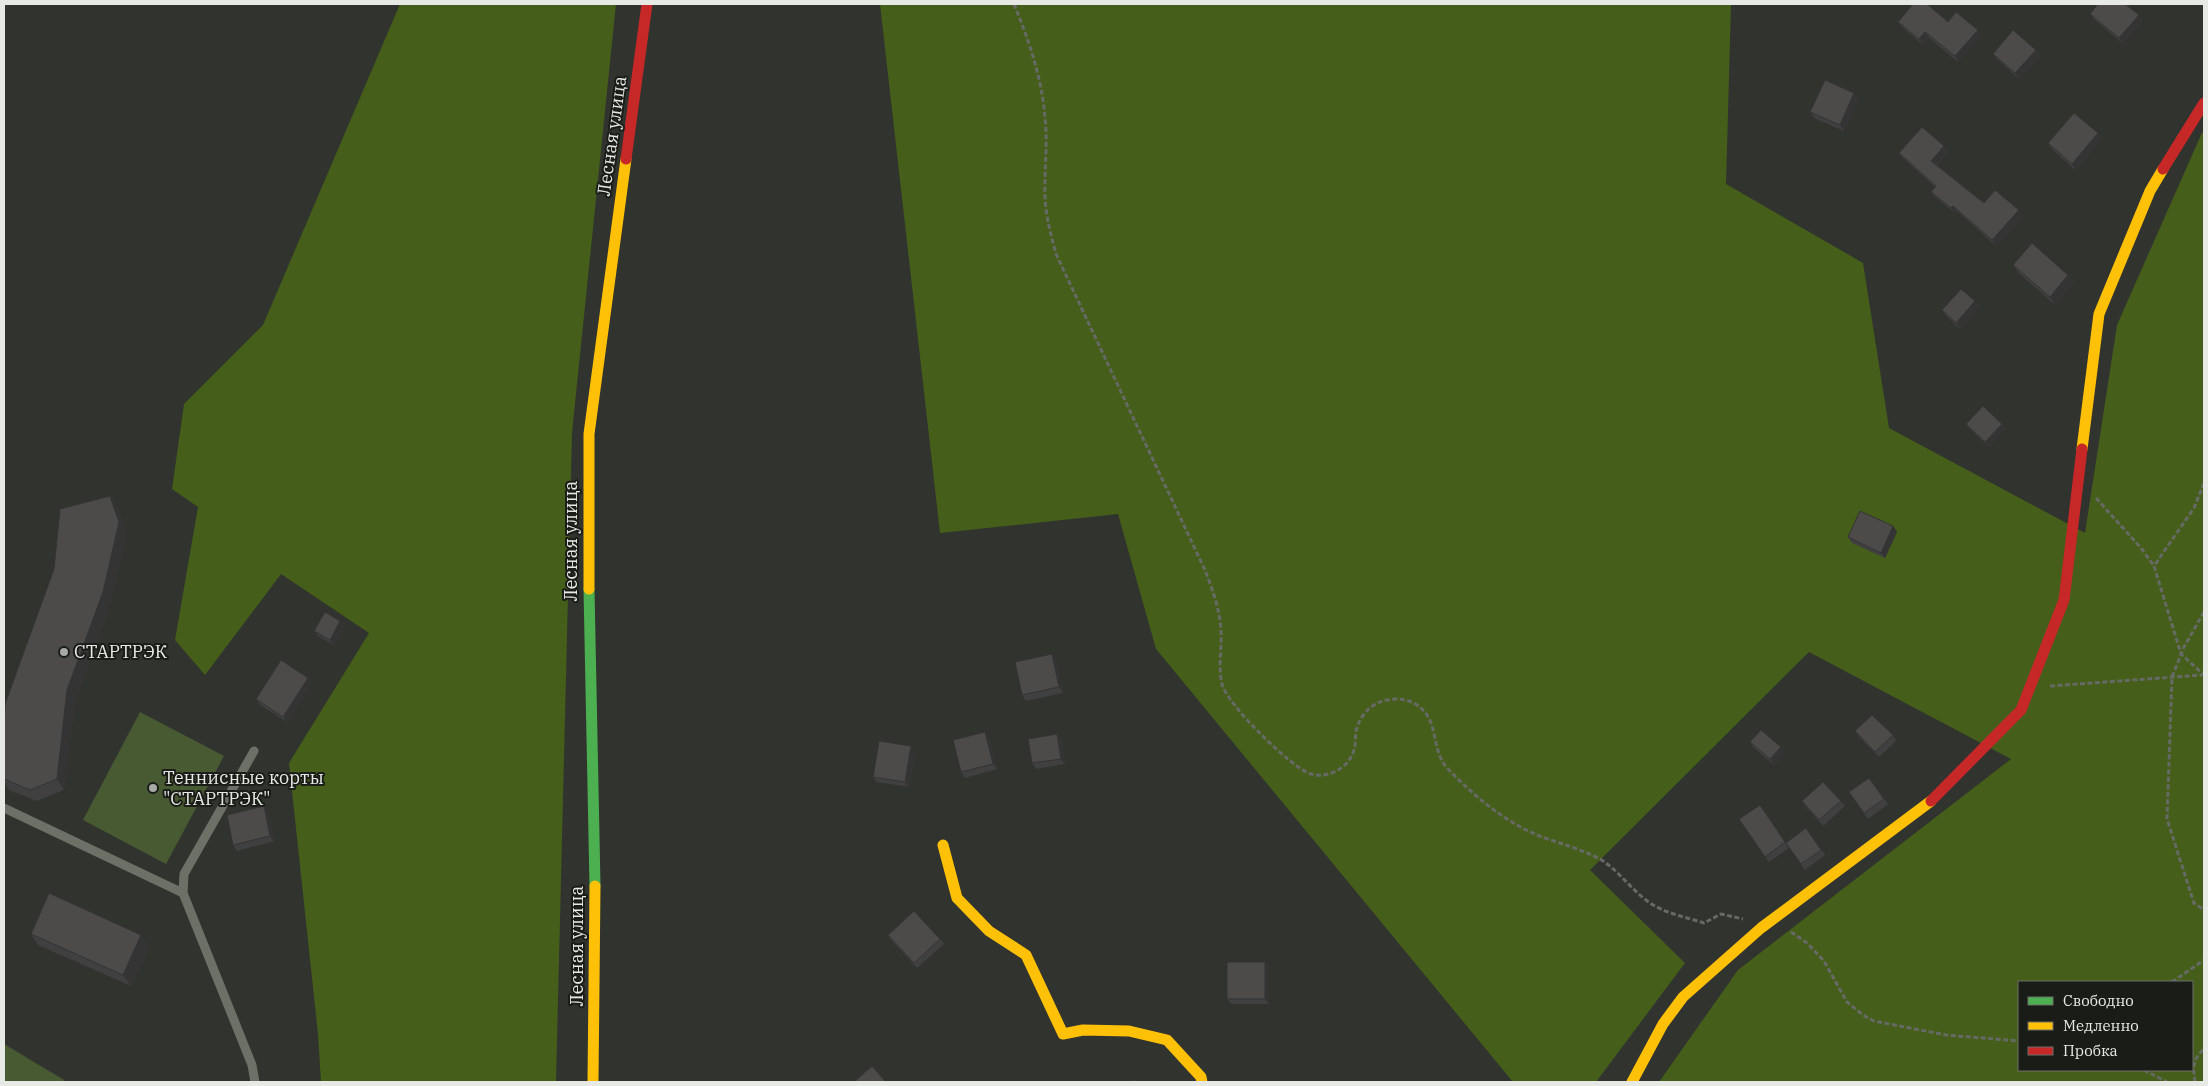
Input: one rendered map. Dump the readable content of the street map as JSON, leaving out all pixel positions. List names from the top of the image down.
{
  "streets": {
    "street": ["Лесная улица"]
  },
  "places": ["СТАРТРЭК", "Теннисные корты \"СТАРТРЭК\""],
  "legend": ["Свободно", "Медленно", "Пробка"]
}
